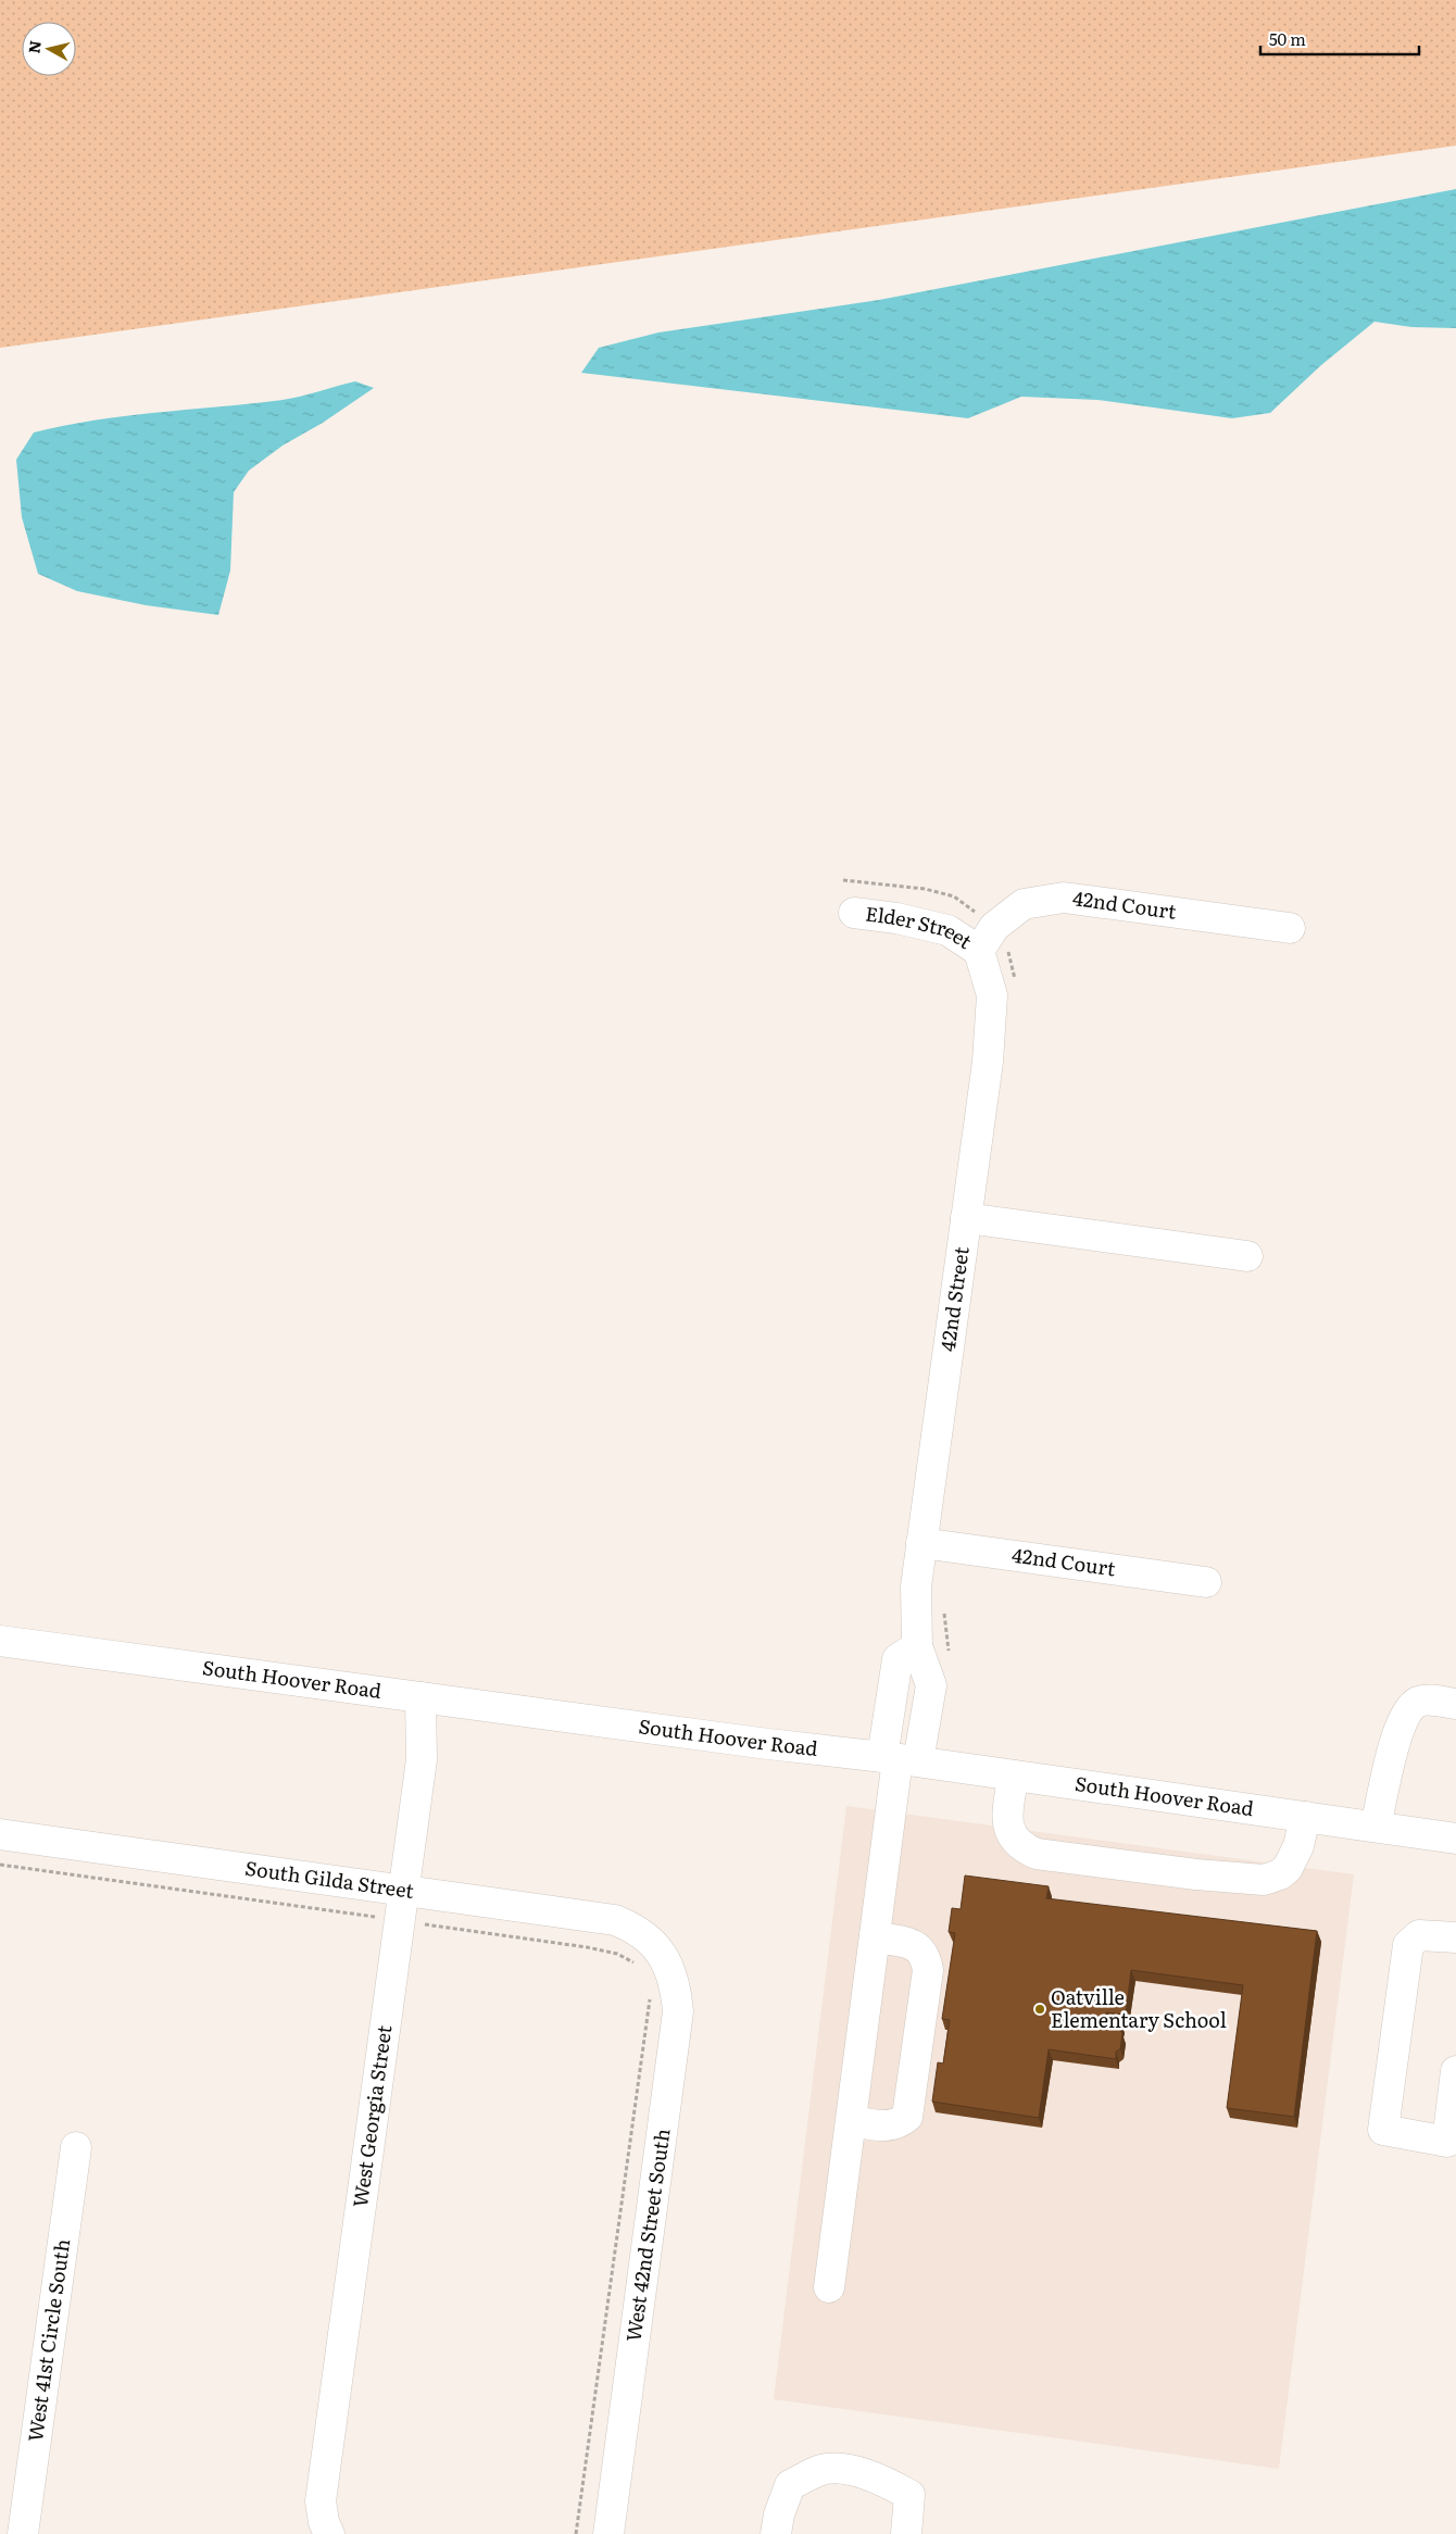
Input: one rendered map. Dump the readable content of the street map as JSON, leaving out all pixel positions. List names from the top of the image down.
{
  "streets": {
    "street": [
      "42nd Court",
      "Elder Street",
      "42nd Street",
      "South Hoover Road",
      "South Gilda Street",
      "West Georgia Street",
      "West 42nd Street South",
      "West 41st Circle South"
    ]
  },
  "crossings": [
    ["42nd Court", "Elder Street"],
    ["42nd Court", "42nd Street"],
    ["Elder Street", "42nd Street"],
    ["42nd Street", "South Hoover Road"],
    ["South Hoover Road", "West Georgia Street"],
    ["South Gilda Street", "West Georgia Street"],
    ["South Gilda Street", "West 42nd Street South"]
  ],
  "places": ["Oatville Elementary School"],
  "scale_bar": "50 m",
  "north": "left"
}
